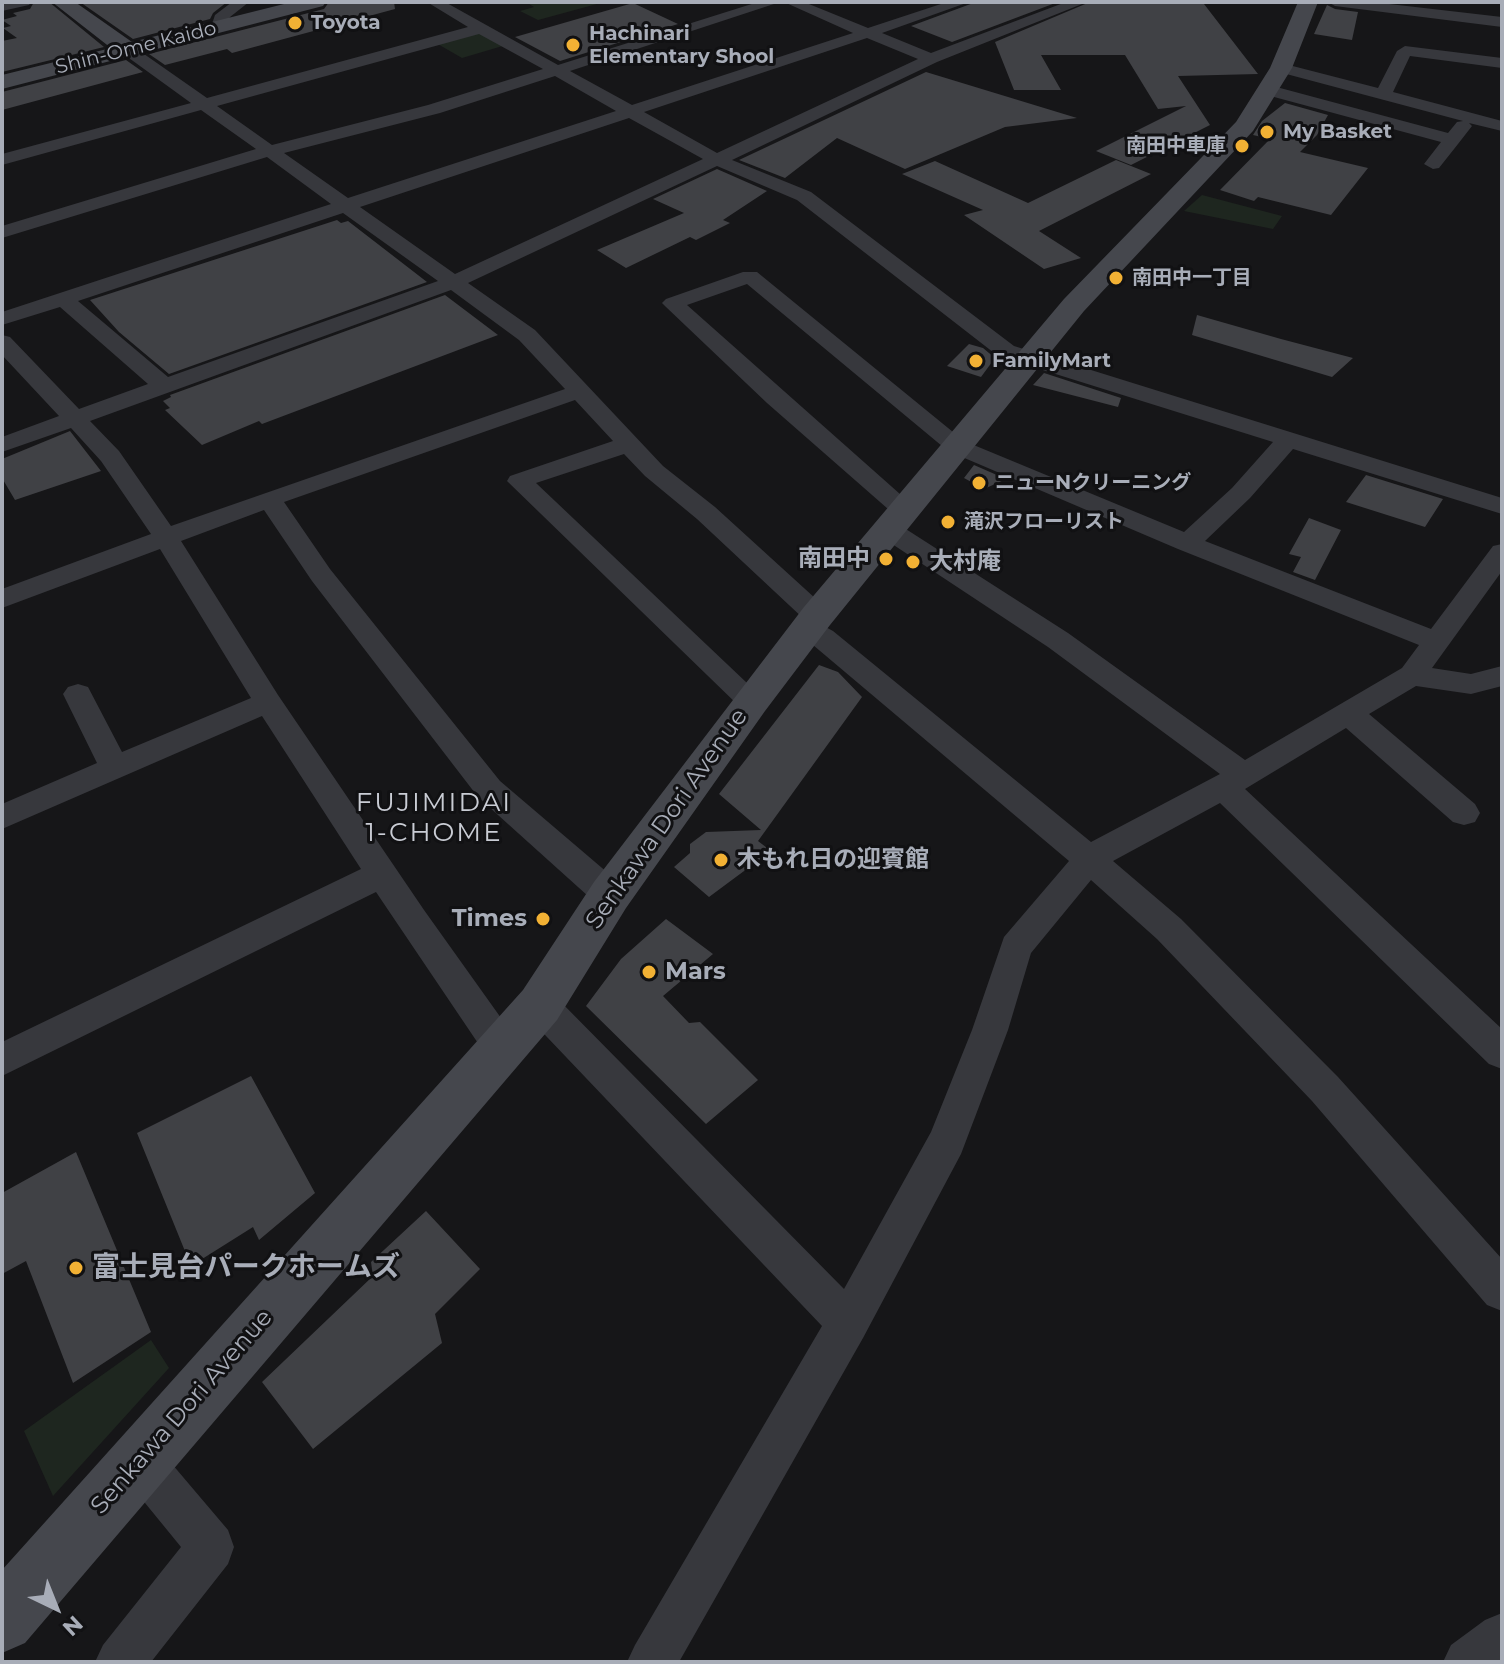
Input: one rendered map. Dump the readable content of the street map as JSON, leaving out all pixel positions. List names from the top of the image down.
{
  "streets": {
    "main road": ["Shin-Ome Kaido", "Senkawa Dori Avenue"]
  },
  "districts": ["FUJIMIDAI 1-CHOME"],
  "places": [
    "Toyota",
    "Hachinari Elementary Shool",
    "My Basket",
    "南田中車庫",
    "南田中一丁目",
    "FamilyMart",
    "ニューNクリーニング",
    "滝沢フローリスト",
    "南田中",
    "大村庵",
    "木もれ日の迎賓館",
    "Times",
    "Mars",
    "富士見台パークホームズ"
  ],
  "north": "bottom right"
}
